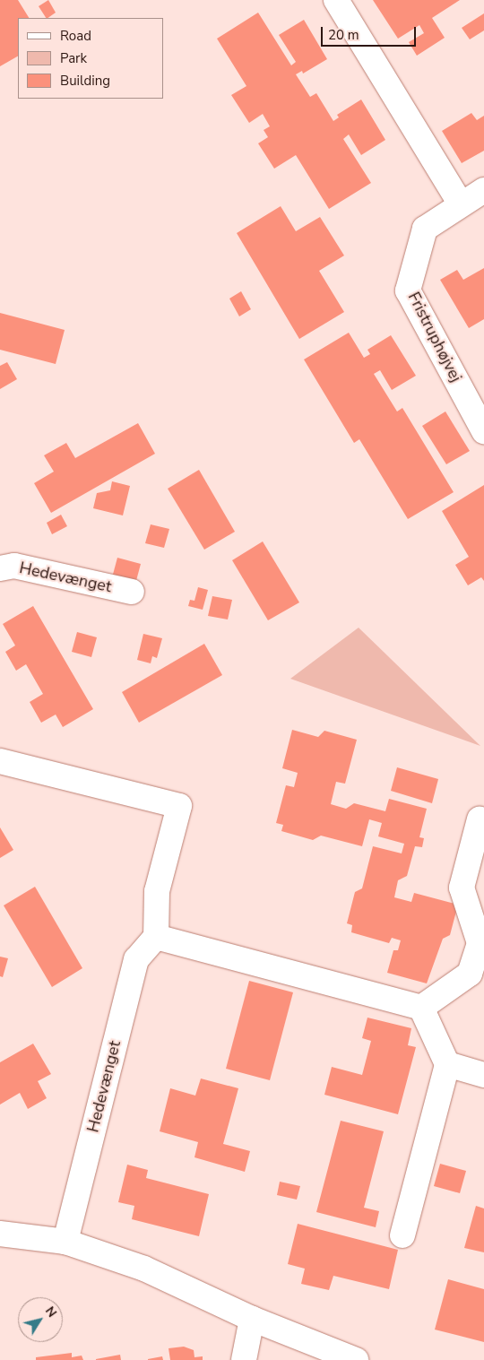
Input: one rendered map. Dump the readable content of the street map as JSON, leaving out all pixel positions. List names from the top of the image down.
{
  "streets": {
    "street": ["Fristruphøjvej", "Hedevænget"]
  },
  "legend": ["Road", "Park", "Building"],
  "scale_bar": "20 m",
  "north": "top right"
}
